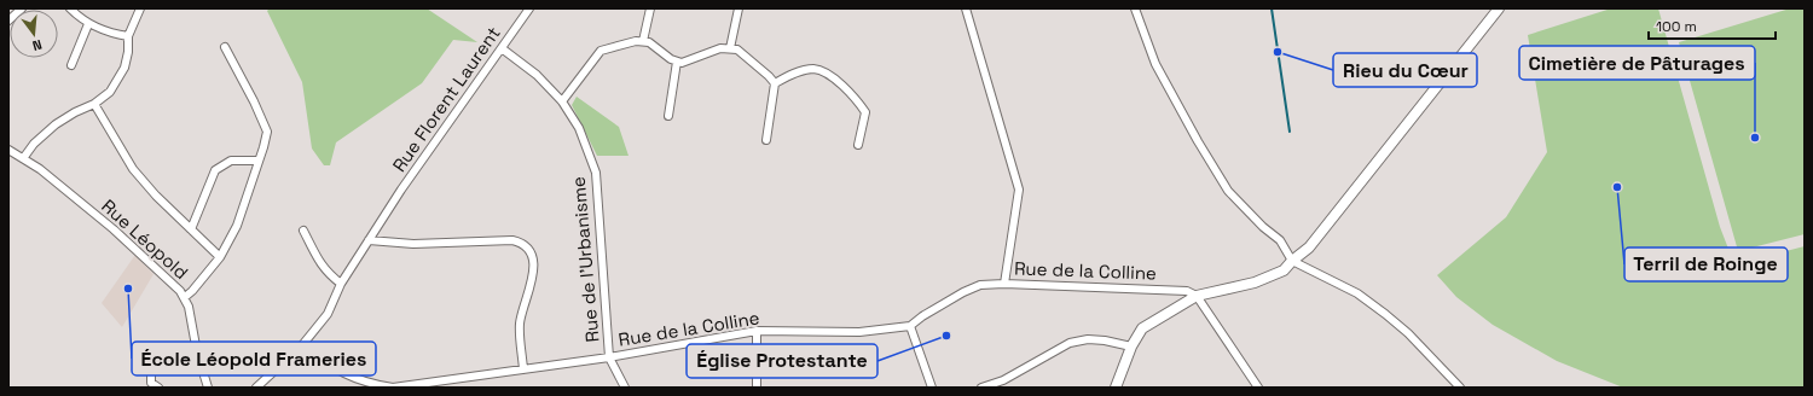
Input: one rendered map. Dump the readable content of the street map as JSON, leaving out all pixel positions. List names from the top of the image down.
{
  "streets": {
    "street": [
      "Rue Florent Laurent",
      "Rue Léopold",
      "Rue de l'Urbanisme",
      "Rue de la Colline"
    ]
  },
  "crossings": [
    ["Rue Florent Laurent", "Rue de l'Urbanisme"],
    ["Rue Florent Laurent", "Rue de la Colline"],
    ["Rue de l'Urbanisme", "Rue de la Colline"]
  ],
  "places": [
    "Rieu du Cœur",
    "Cimetière de Pâturages",
    "Terril de Roinge",
    "École Léopold Frameries",
    "Église Protestante"
  ],
  "scale_bar": "100 m",
  "north": "bottom"
}
